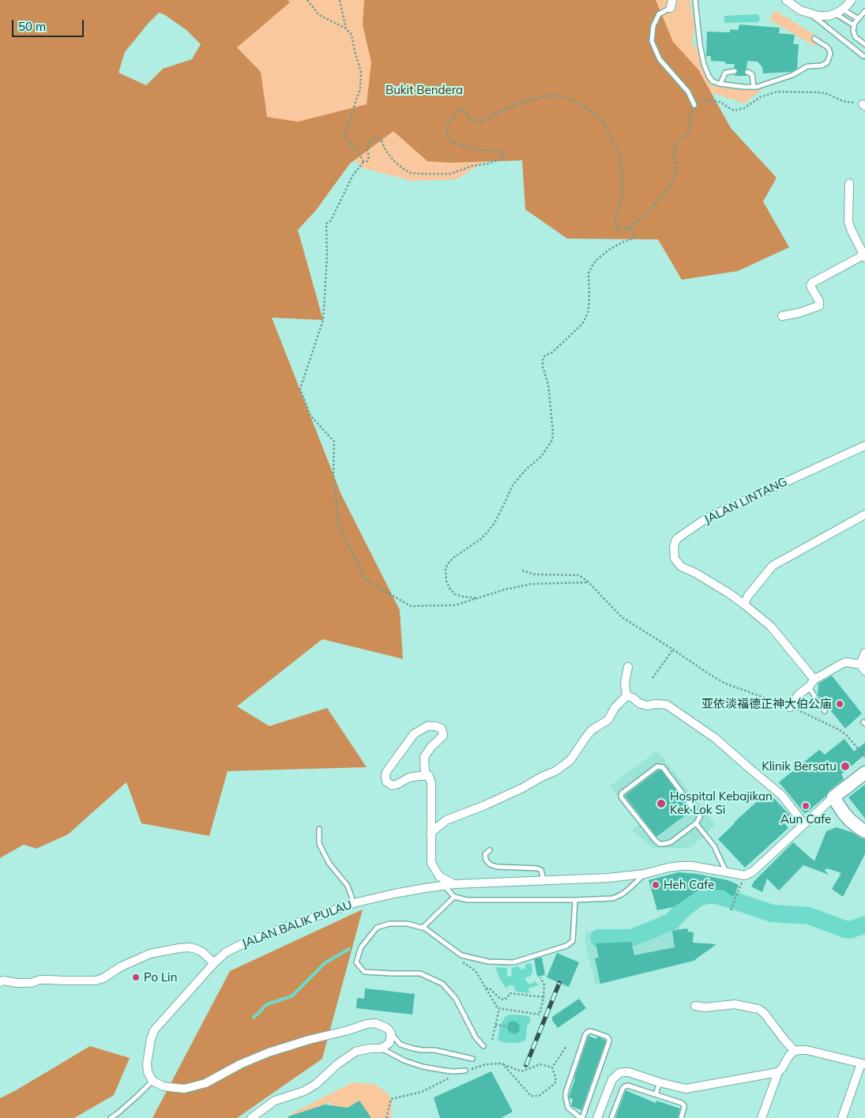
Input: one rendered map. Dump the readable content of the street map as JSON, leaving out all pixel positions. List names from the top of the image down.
{
  "streets": {
    "street": ["JALAN LINTANG", "JALAN BALIK PULAU"]
  },
  "parks": ["Bukit Bendera"],
  "places": [
    "亚依淡福德正神大伯公庙",
    "Klinik Bersatu",
    "Hospital Kebajikan Kek Lok Si",
    "Aun Cafe",
    "Heh Cafe",
    "Po Lin"
  ],
  "scale_bar": "50 m"
}
